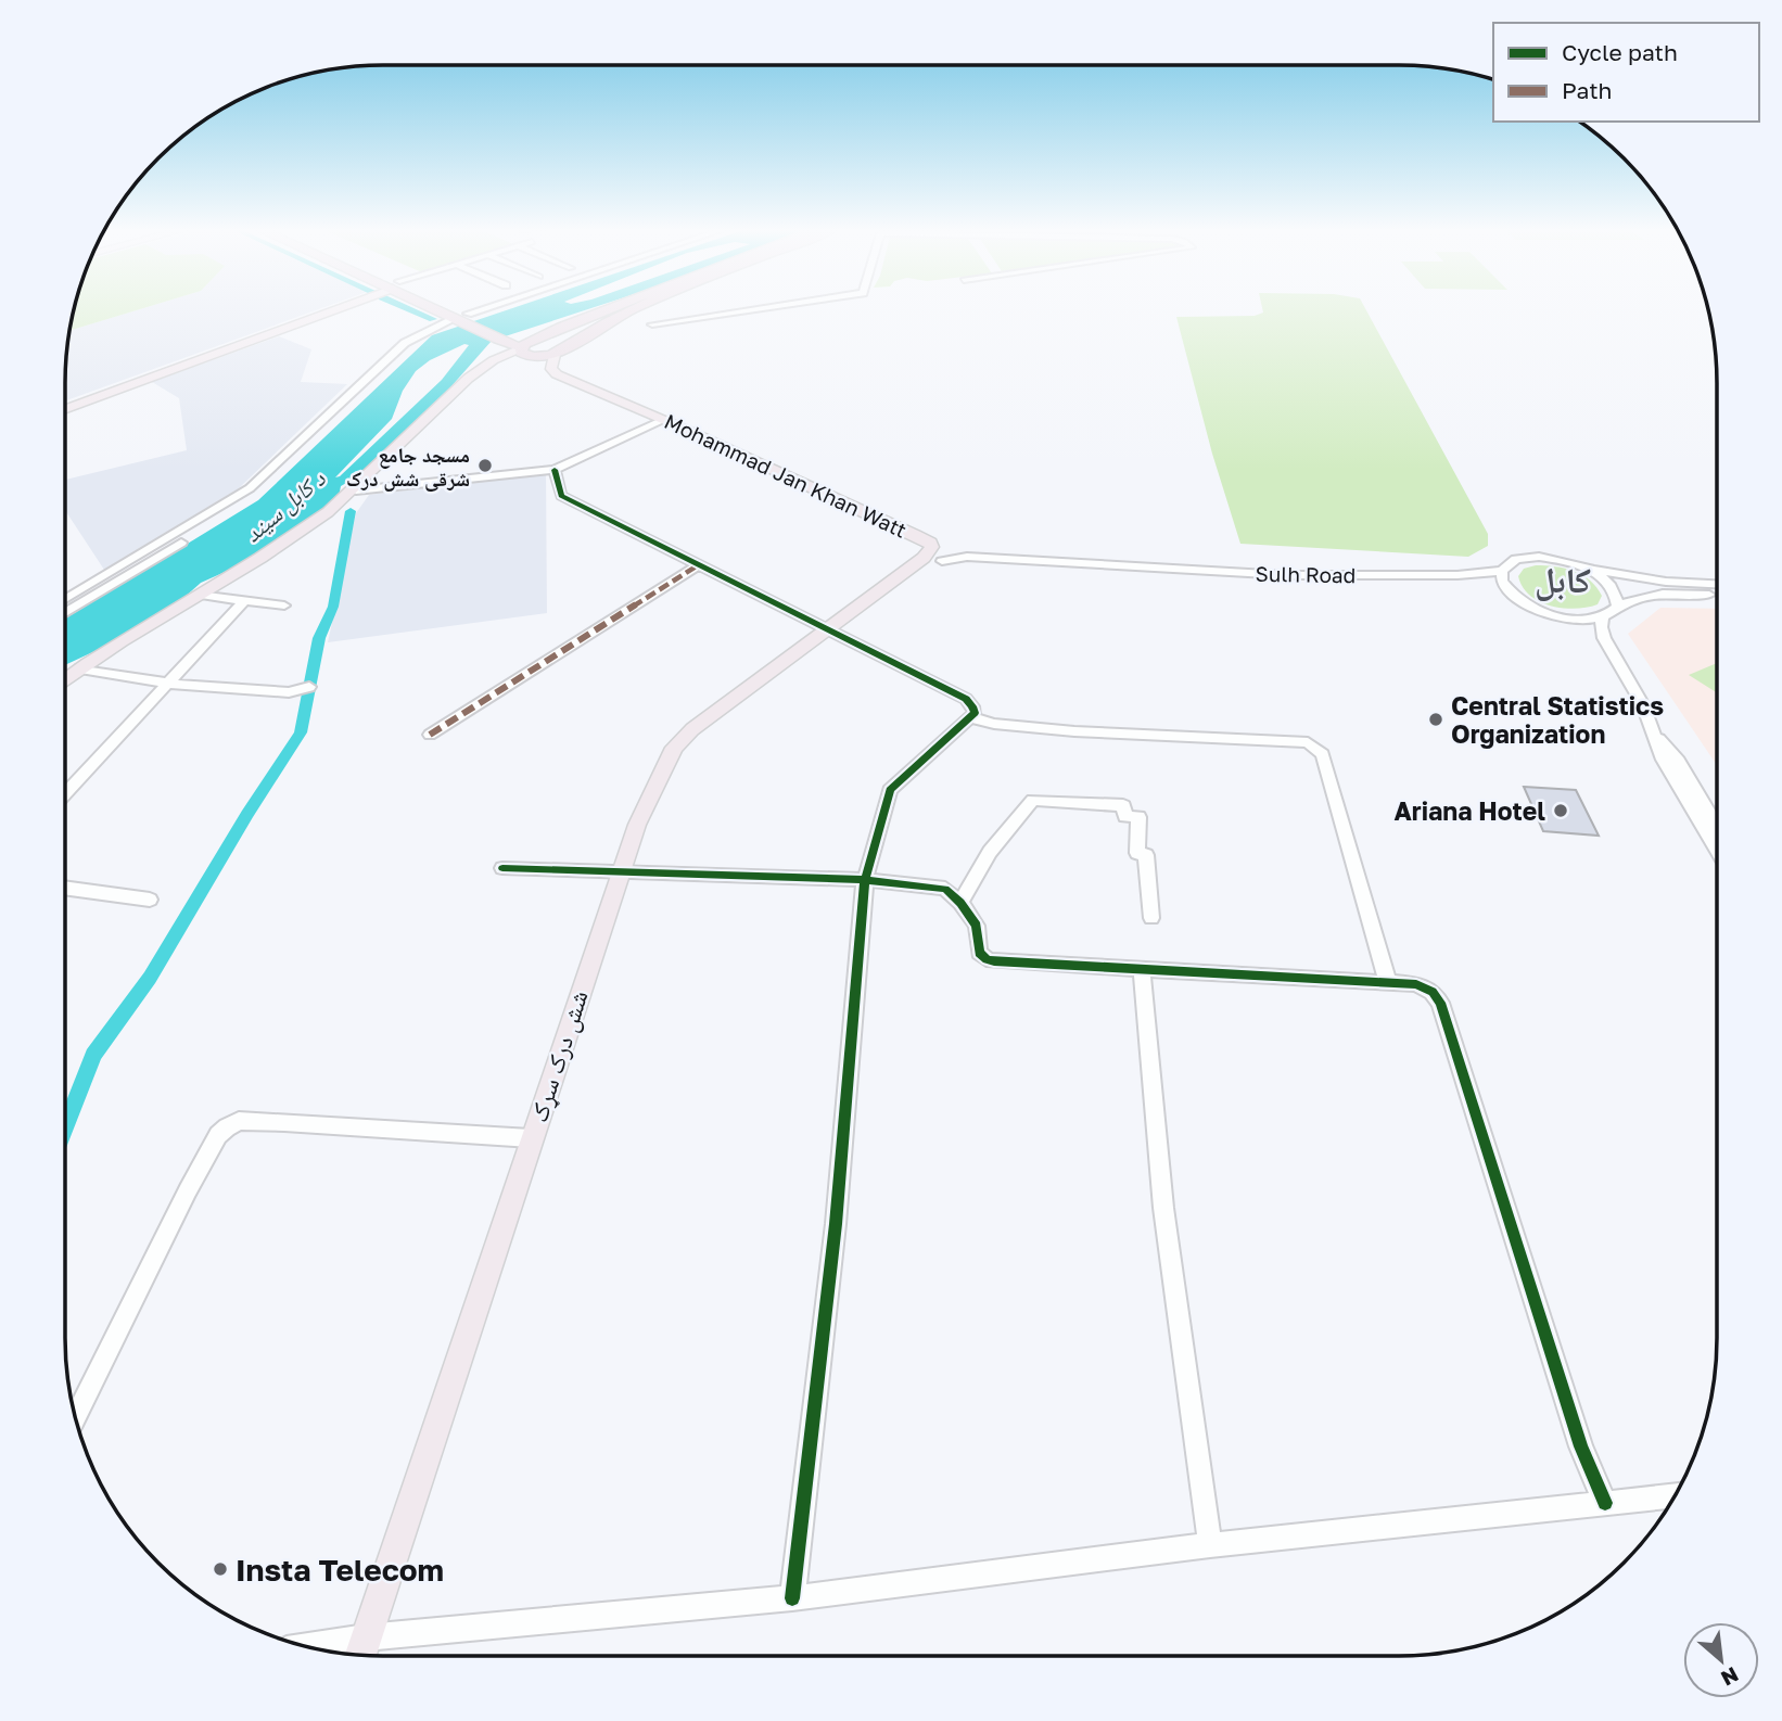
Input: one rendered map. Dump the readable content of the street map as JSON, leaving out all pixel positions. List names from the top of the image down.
{
  "streets": {
    "main road": ["Mohammad Jan Khan Watt", "شش درک سړک"],
    "street": ["Sulh Road"]
  },
  "crossings": [
    ["Mohammad Jan Khan Watt", "Sulh Road"],
    ["Mohammad Jan Khan Watt", "شش درک سړک"],
    ["Sulh Road", "شش درک سړک"]
  ],
  "districts": ["کابل"],
  "water": ["د کابل سيند"],
  "places": [
    "مسجد جامع شرقی شش درک",
    "Central Statistics Organization",
    "Ariana Hotel",
    "Insta Telecom"
  ],
  "legend": ["Cycle path", "Path"],
  "north": "bottom right"
}
